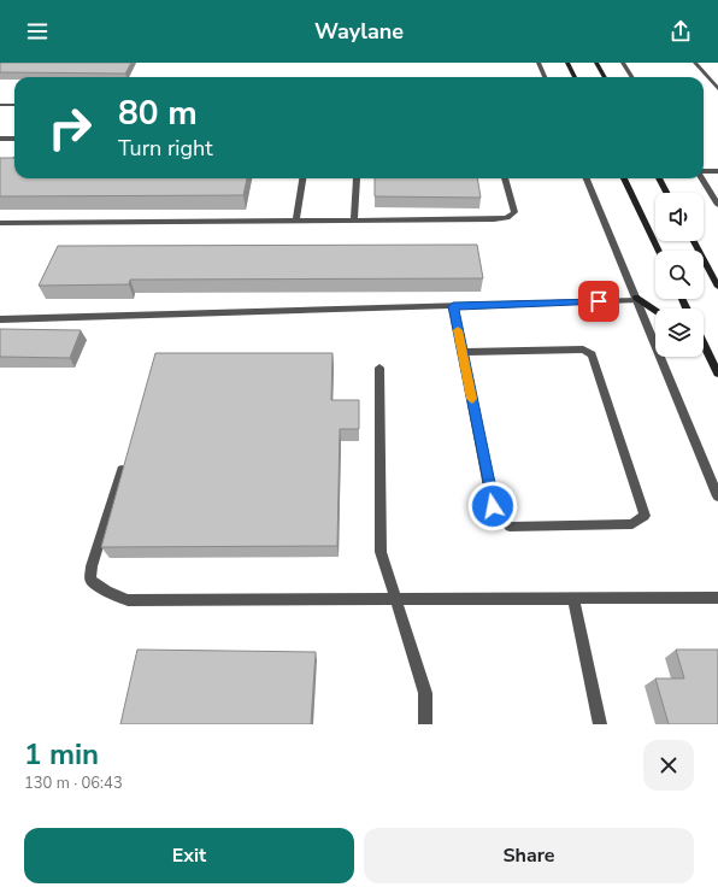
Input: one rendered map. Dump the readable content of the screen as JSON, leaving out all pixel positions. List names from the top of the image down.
{
  "page": {
    "header": "Waylane",
    "turn": ["80 m", "Turn right"],
    "heading": ["1 min", "130 m · 06:43"],
    "buttons": ["Exit", "Share"]
  }
}
